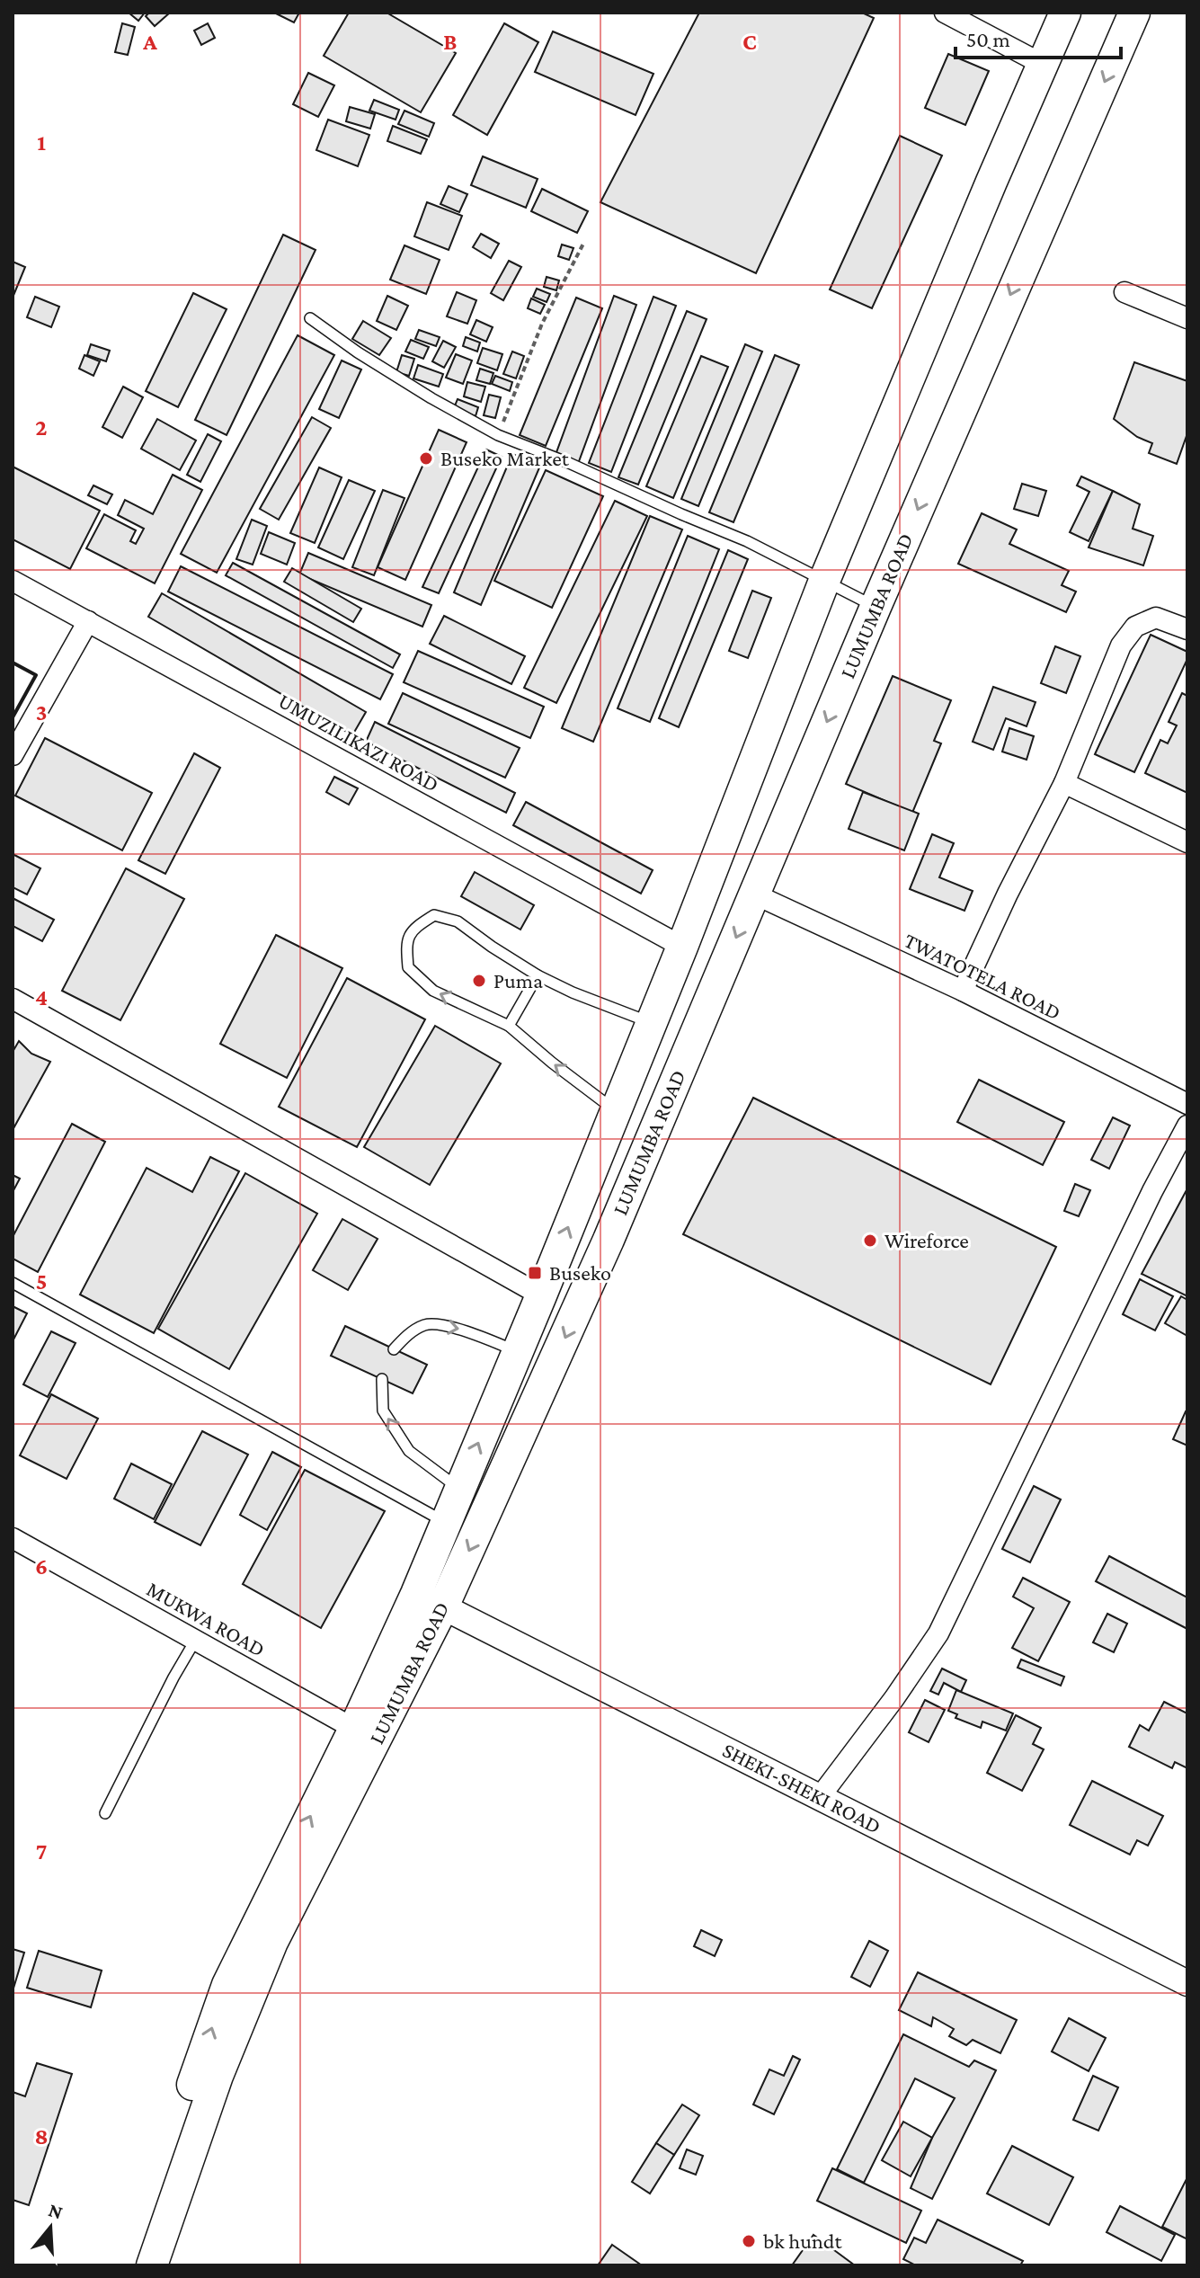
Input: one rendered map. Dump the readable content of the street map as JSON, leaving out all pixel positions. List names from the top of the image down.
{
  "streets": {
    "main road": ["LUMUMBA ROAD"],
    "street": [
      "UMUZILIKAZI ROAD",
      "TWATOTELA ROAD",
      "MUKWA ROAD",
      "SHEKI-SHEKI ROAD"
    ]
  },
  "crossings": [
    ["LUMUMBA ROAD", "UMUZILIKAZI ROAD"],
    ["LUMUMBA ROAD", "TWATOTELA ROAD"],
    ["LUMUMBA ROAD", "MUKWA ROAD"],
    ["LUMUMBA ROAD", "SHEKI-SHEKI ROAD"]
  ],
  "places": {
    "other": [
      "Buseko Market",
      "Puma",
      "Wireforce",
      "bk hundt"
    ],
    "transit": ["Buseko"]
  },
  "scale_bar": "50 m",
  "north": "top",
  "grid": {
    "columns": ["A", "B", "C"],
    "rows": [
      "1",
      "2",
      "3",
      "4",
      "5",
      "6",
      "7",
      "8"
    ]
  }
}
